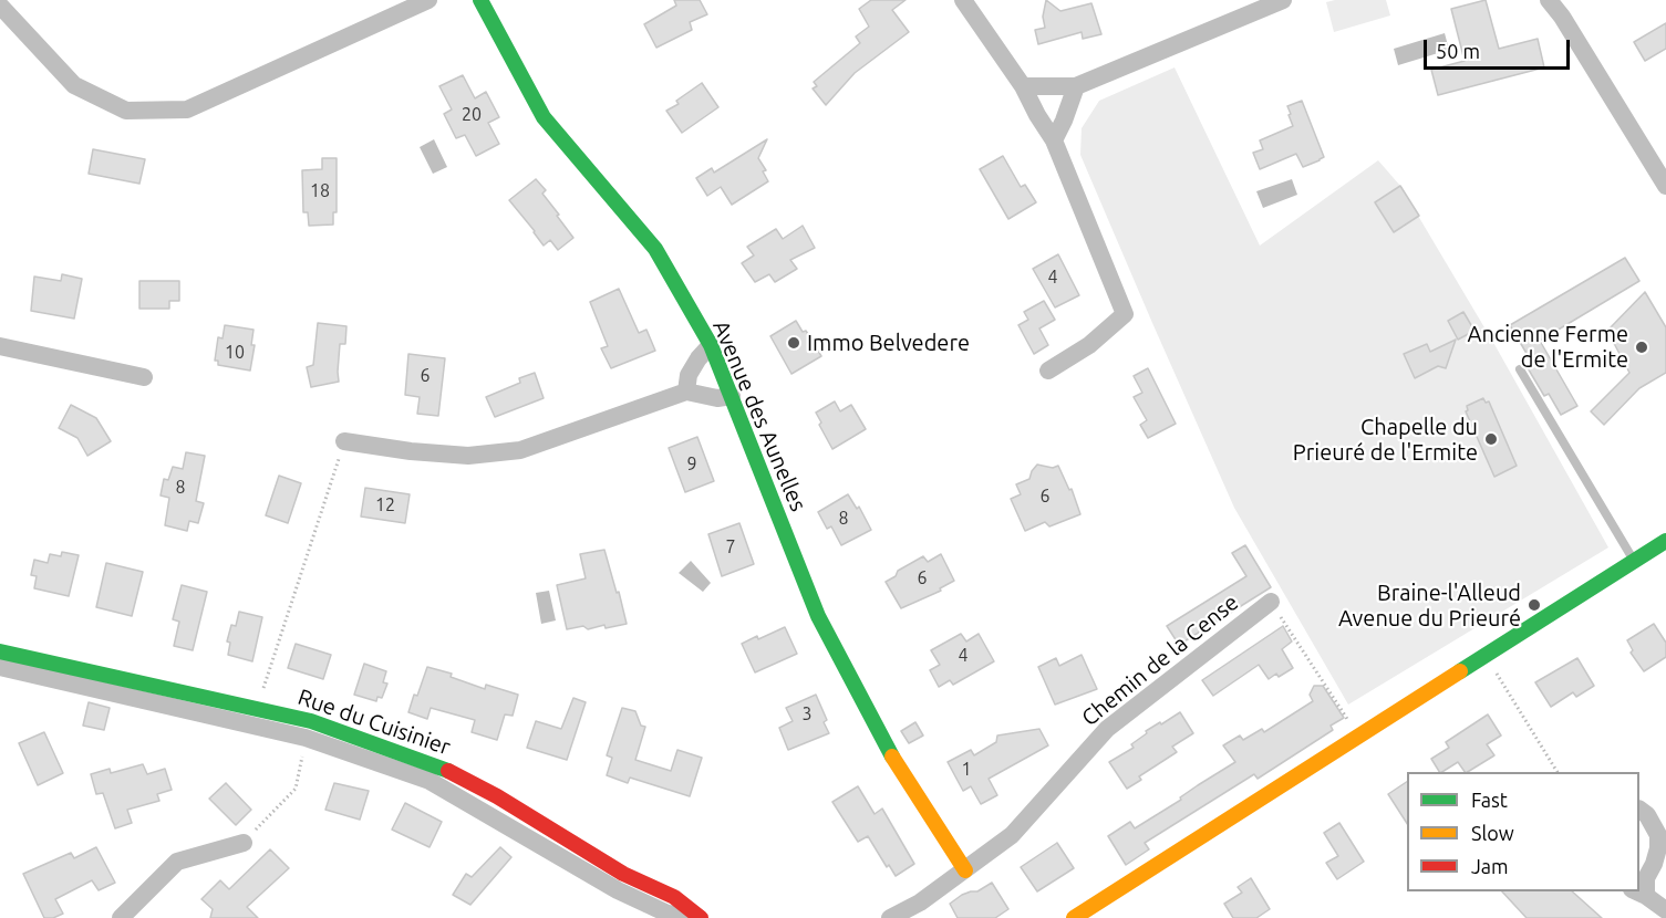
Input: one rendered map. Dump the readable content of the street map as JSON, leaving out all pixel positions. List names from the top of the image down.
{
  "streets": {
    "street": ["Avenue des Aunelles", "Chemin de la Cense", "Rue du Cuisinier"]
  },
  "crossings": [
    ["Avenue des Aunelles", "Chemin de la Cense"]
  ],
  "places": [
    "Immo Belvedere",
    "Ancienne Ferme de l'Ermite",
    "Chapelle du Prieuré de l'Ermite",
    "Braine-l'Alleud Avenue du Prieuré"
  ],
  "house_numbers": [
    "20",
    "18",
    "4",
    "10",
    "6",
    "9",
    "8",
    "6",
    "12",
    "8",
    "7",
    "6",
    "4",
    "3",
    "1"
  ],
  "legend": ["Fast", "Slow", "Jam"],
  "scale_bar": "50 m"
}
